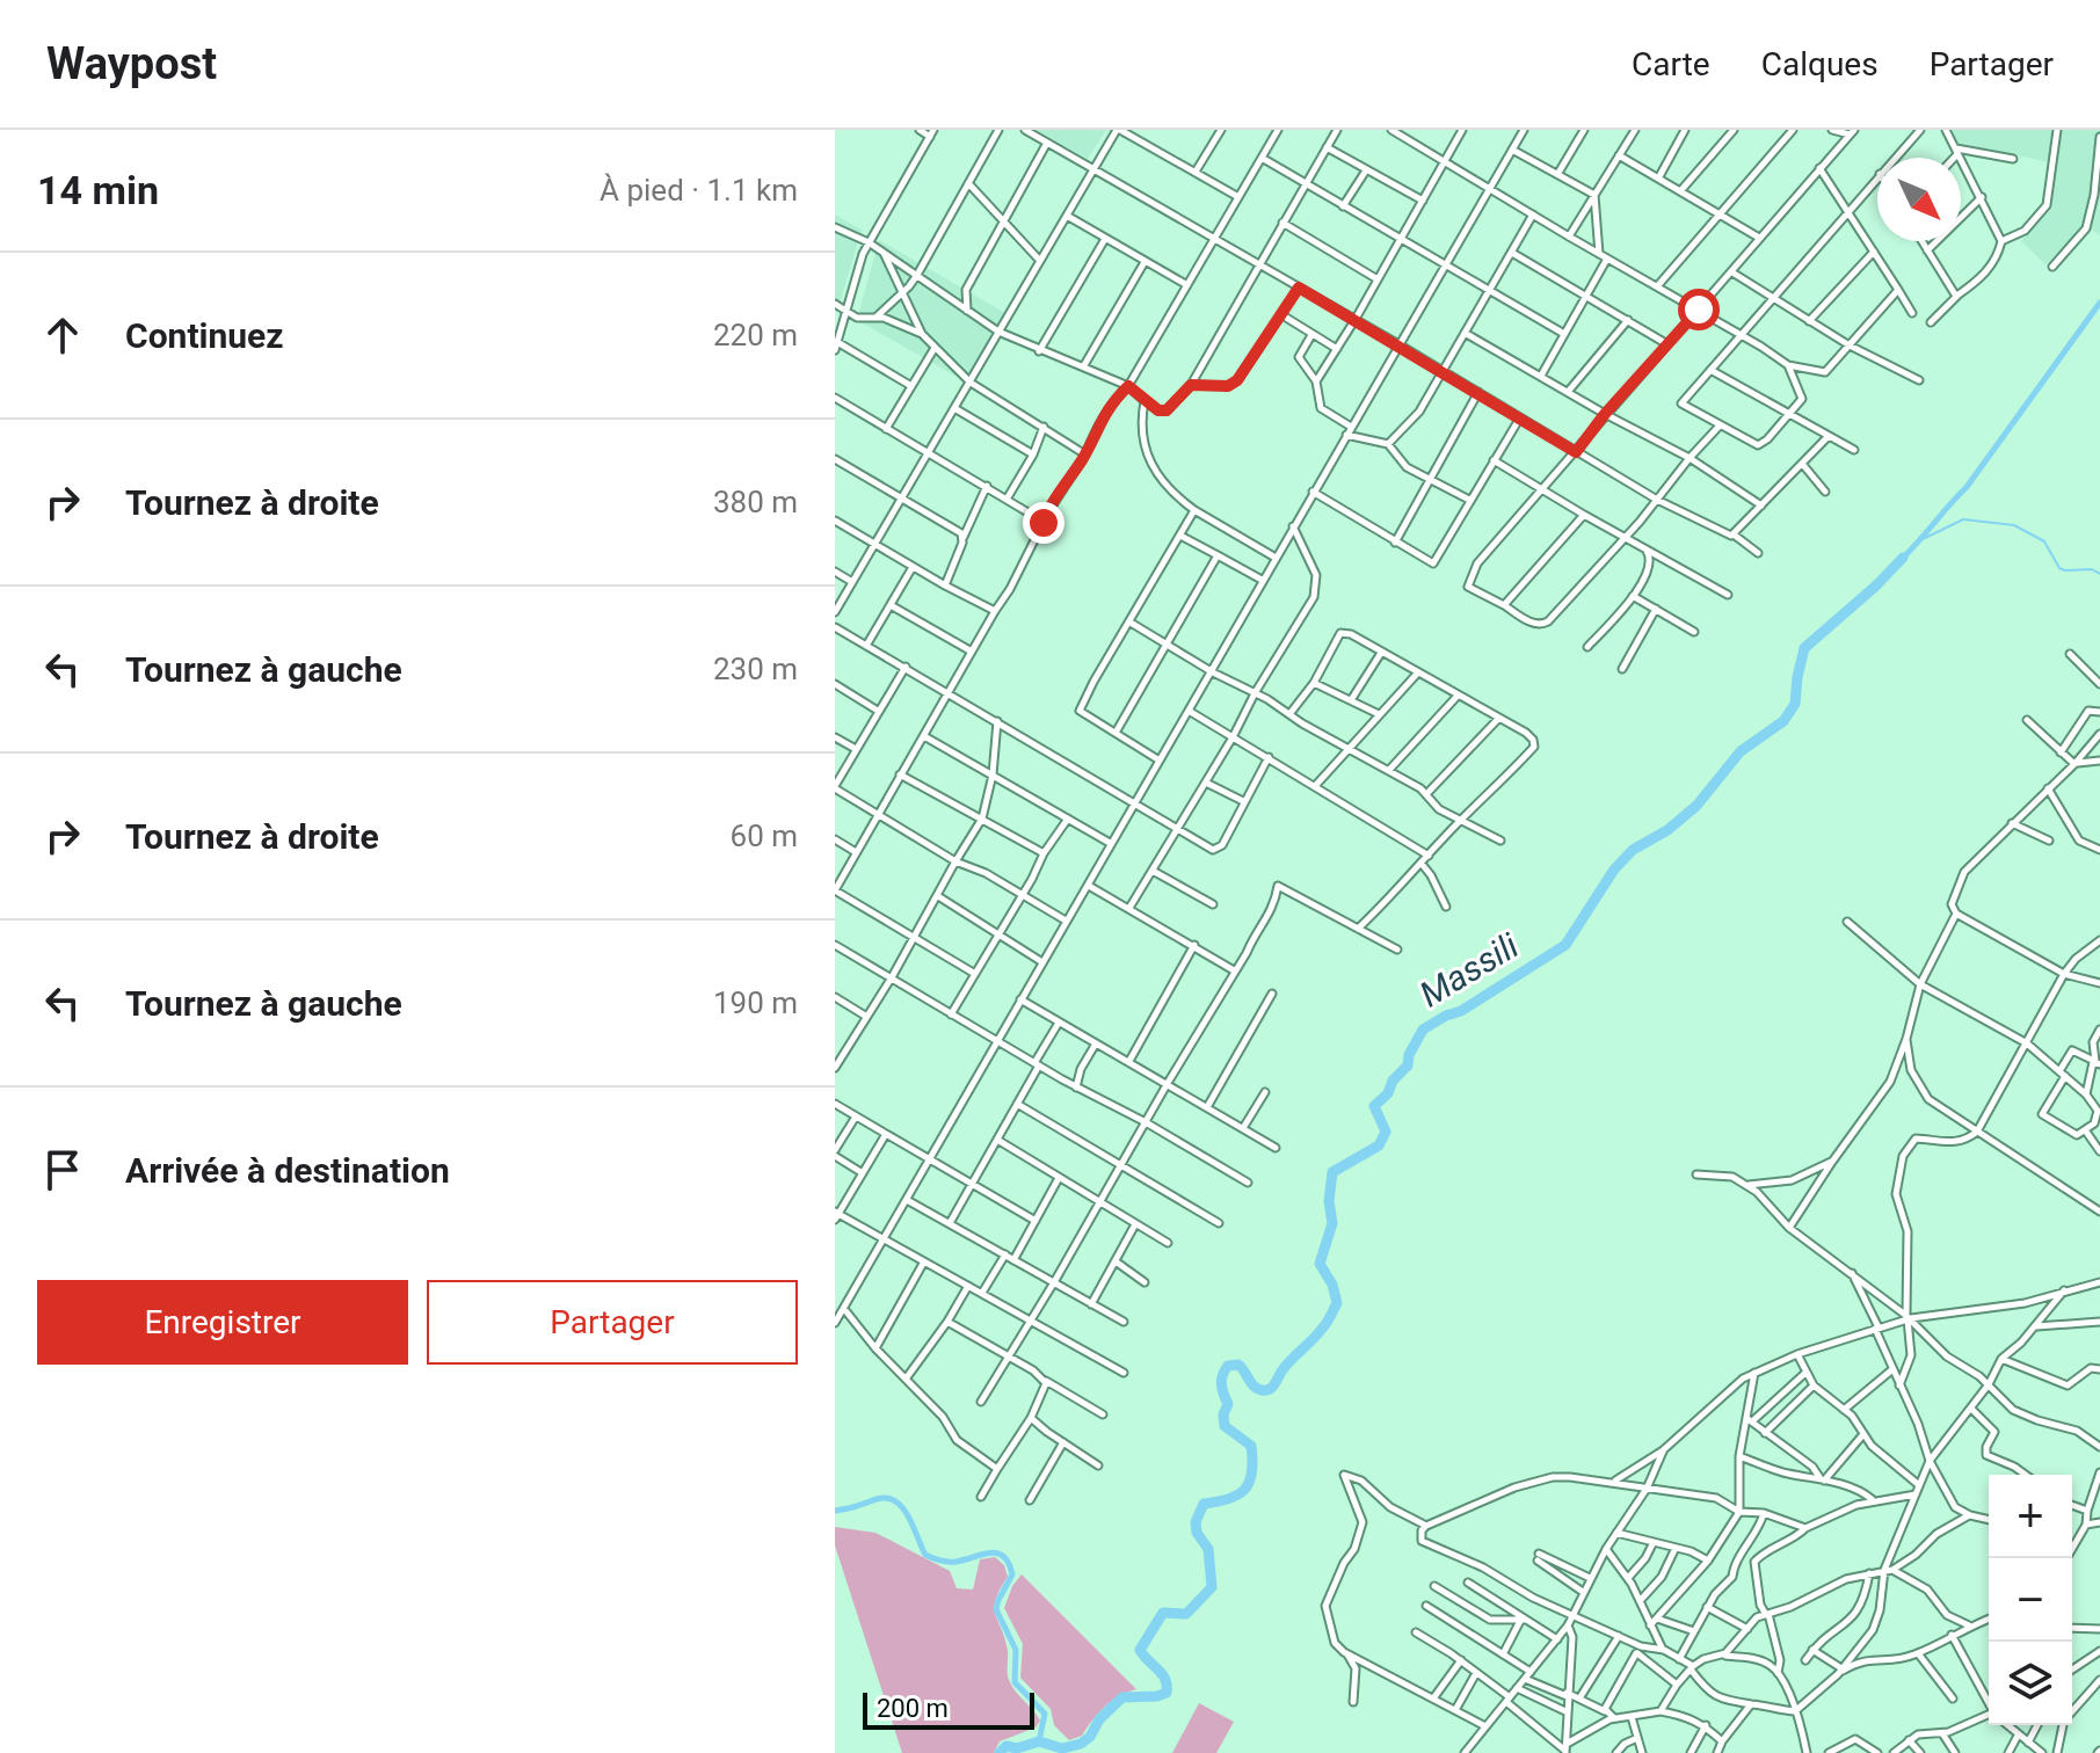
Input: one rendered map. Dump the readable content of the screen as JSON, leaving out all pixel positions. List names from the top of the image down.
{
  "water": ["Massili"],
  "scale_bar": "200 m",
  "north": "bottom right",
  "page": {
    "header": "Waypost",
    "nav": ["Carte", "Calques", "Partager"],
    "heading": ["14 min", "À pied · 1.1 km"],
    "list": [
      ["Continuez", "220 m"],
      ["Tournez à droite", "380 m"],
      ["Tournez à gauche", "230 m"],
      ["Tournez à droite", "60 m"],
      ["Tournez à gauche", "190 m"],
      "Arrivée à destination"
    ],
    "buttons": ["Enregistrer", "Partager"],
    "map_buttons": ["+", "−"],
    "scale": "200 m"
  }
}
